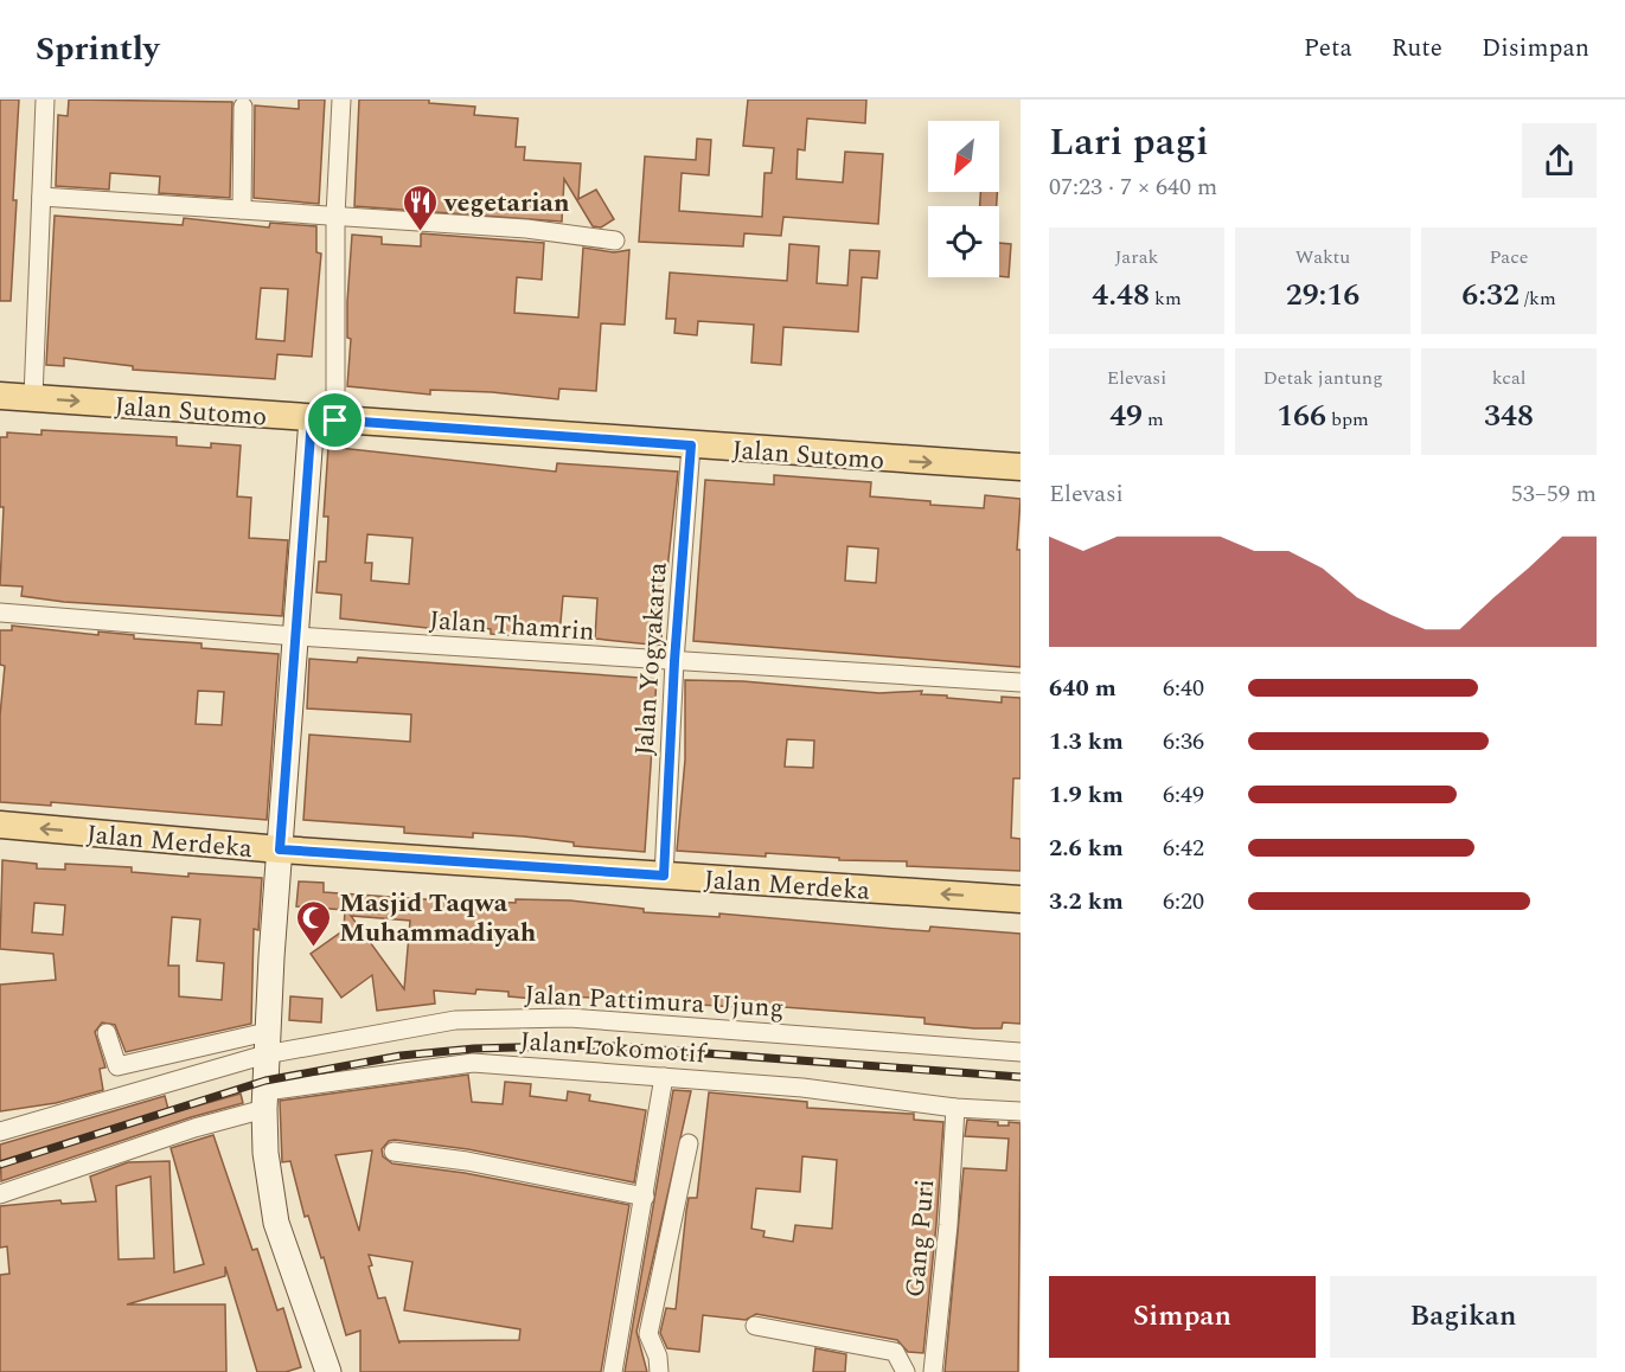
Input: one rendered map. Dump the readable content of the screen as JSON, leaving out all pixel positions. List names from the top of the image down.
{
  "streets": {
    "main road": ["Jalan Sutomo", "Jalan Merdeka"],
    "street": [
      "Jalan Thamrin",
      "Jalan Yogyakarta",
      "Jalan Pattimura Ujung",
      "Jalan Lokomotif",
      "Gang Puri"
    ]
  },
  "crossings": [
    ["Jalan Sutomo", "Jalan Yogyakarta"],
    ["Jalan Thamrin", "Jalan Yogyakarta"],
    ["Jalan Yogyakarta", "Jalan Merdeka"],
    ["Jalan Lokomotif", "Gang Puri"]
  ],
  "one_way": ["Jalan Sutomo", "Jalan Merdeka"],
  "places": {
    "restaurant": ["vegetarian"],
    "mosque": ["Masjid Taqwa Muhammadiyah"]
  },
  "north": "bottom left",
  "page": {
    "header": "Sprintly",
    "nav": ["Peta", "Rute", "Disimpan"],
    "heading": ["Lari pagi", "07:23 · 7 × 640 m"],
    "stats": [
      ["Jarak", "4.48 km"],
      ["Waktu", "29:16"],
      ["Pace", "6:32 /km"],
      ["Elevasi", "49 m"],
      ["Detak jantung", "166 bpm"],
      ["kcal", "348"]
    ],
    "chart": ["Elevasi", "53–59 m"],
    "list": [
      {
        "name": "640 m",
        "note": "6:40"
      },
      {
        "name": "1.3 km",
        "note": "6:36"
      },
      {
        "name": "1.9 km",
        "note": "6:49"
      },
      {
        "name": "2.6 km",
        "note": "6:42"
      },
      {
        "name": "3.2 km",
        "note": "6:20"
      }
    ],
    "buttons": ["Simpan", "Bagikan"]
  }
}
